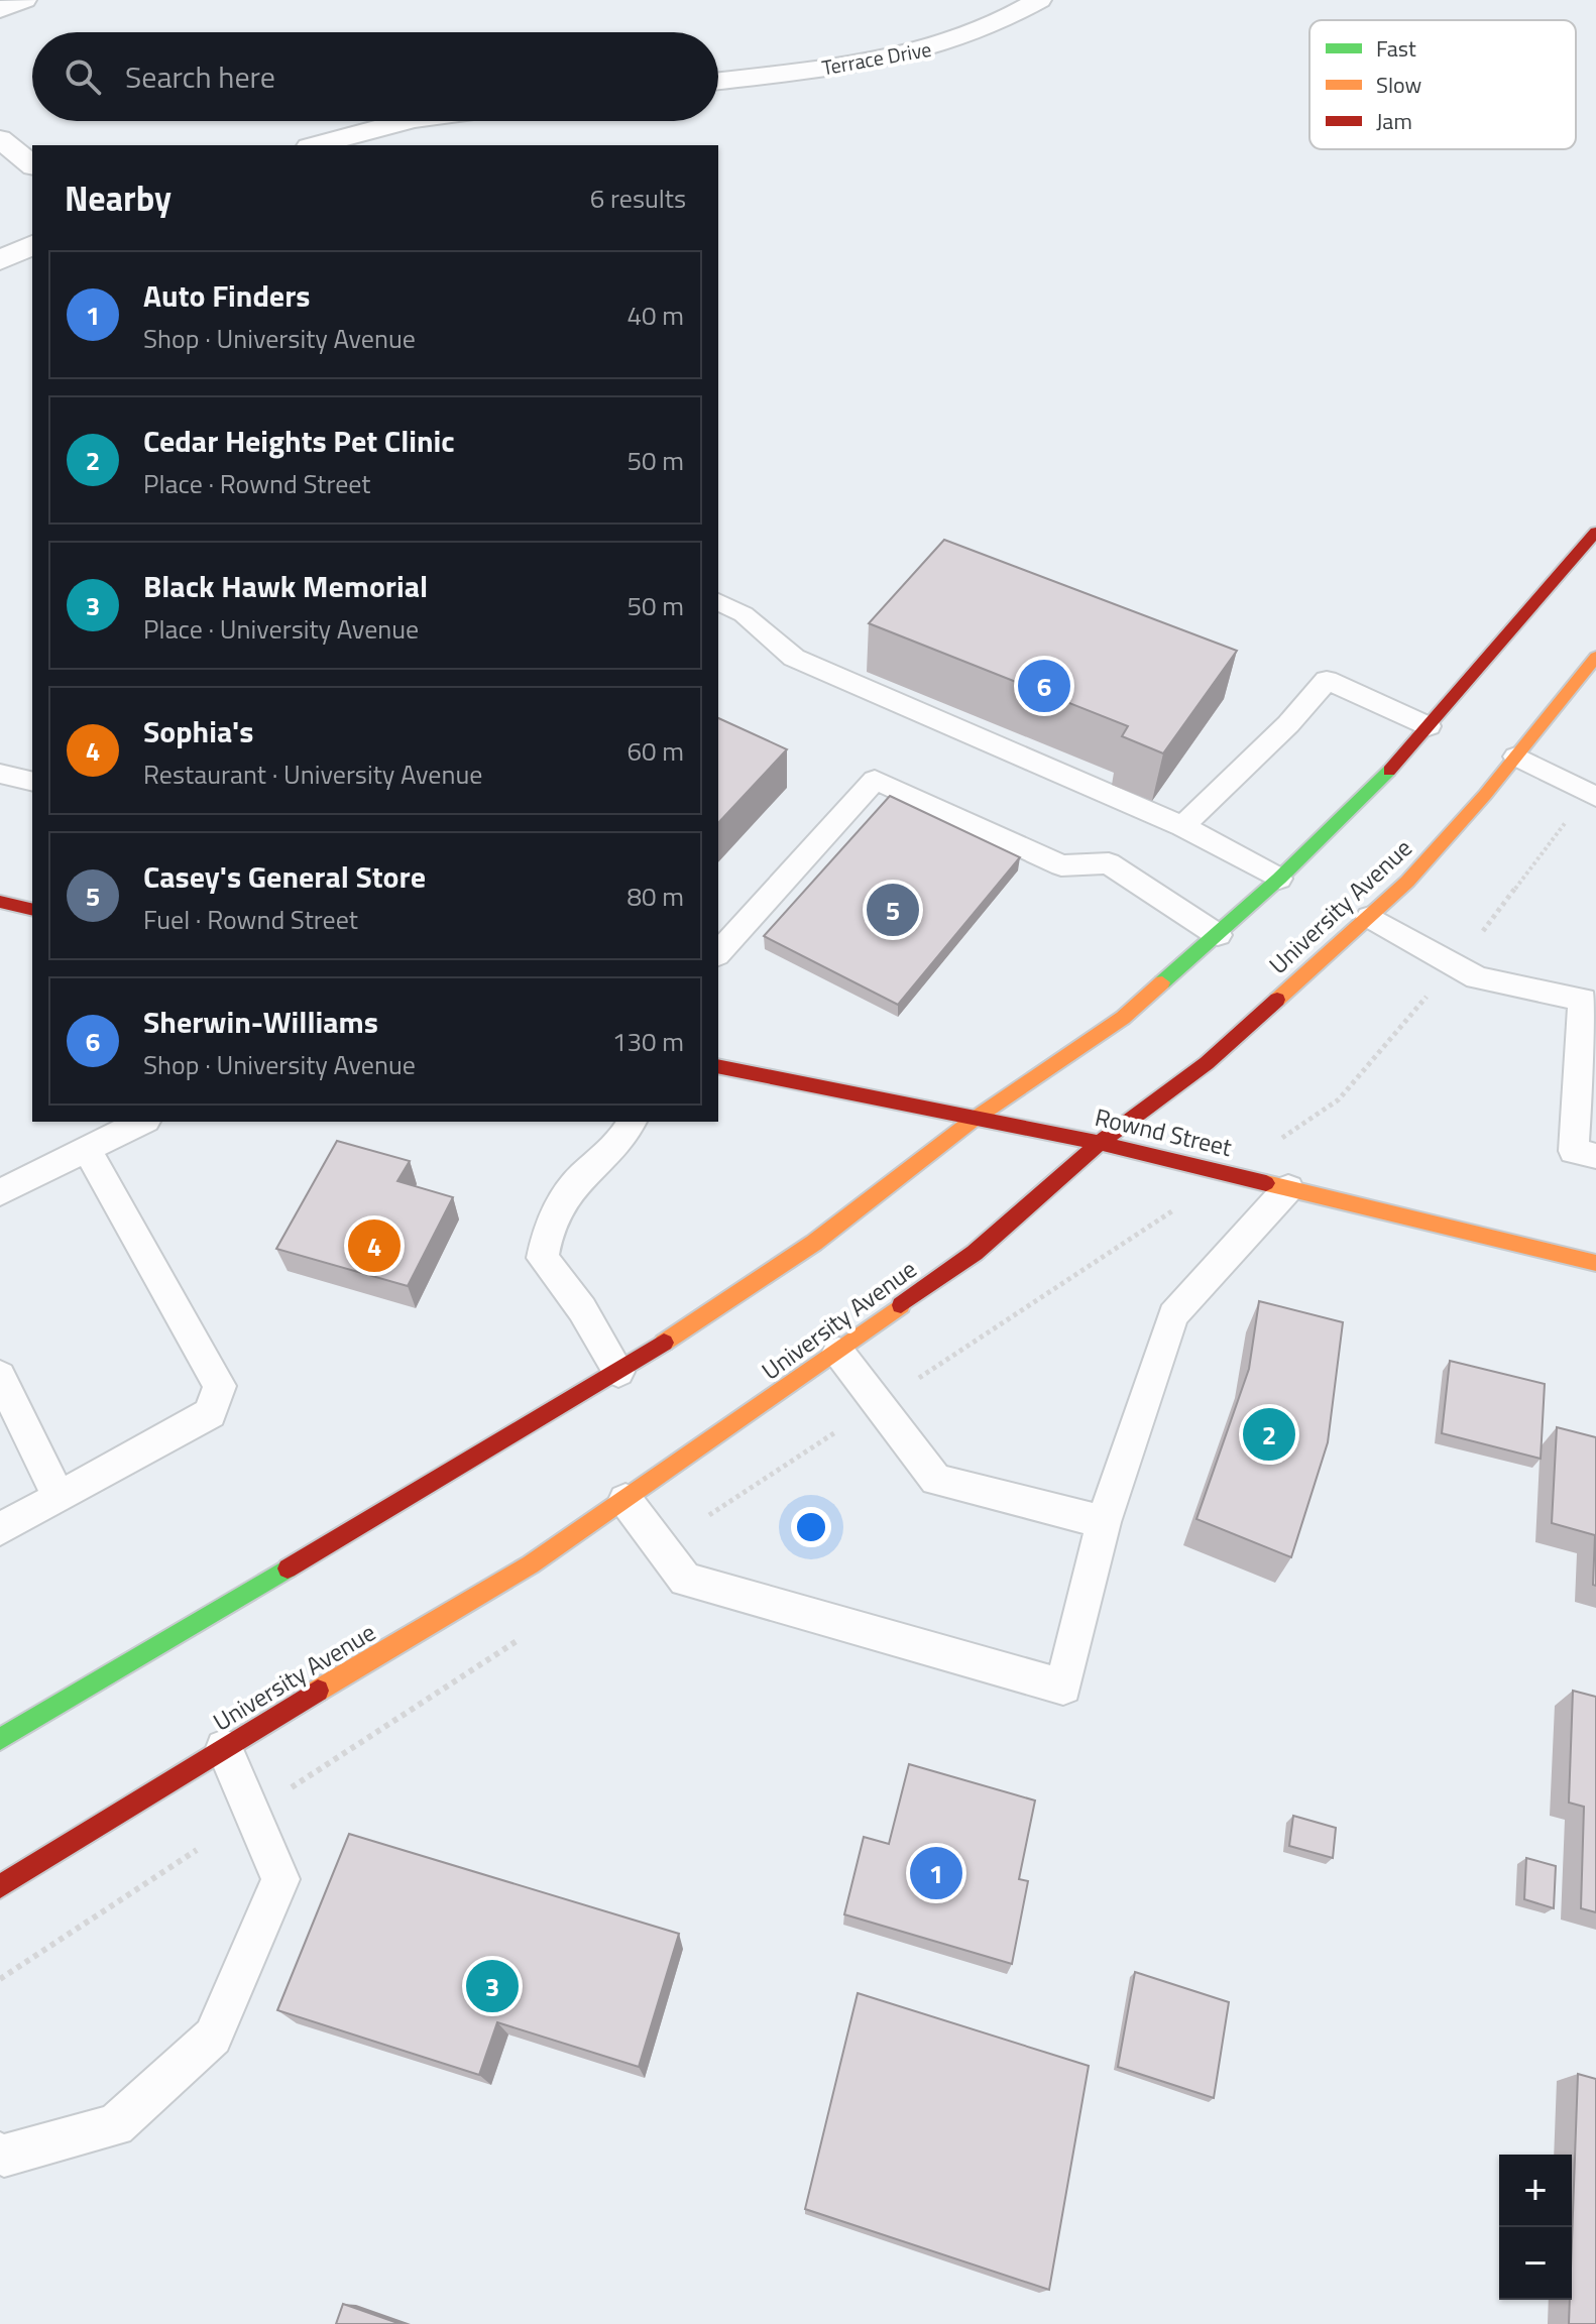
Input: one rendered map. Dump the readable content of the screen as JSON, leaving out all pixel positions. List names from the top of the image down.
{
  "streets": {
    "main road": ["University Avenue", "Rownd Street"],
    "street": ["Terrace Drive"]
  },
  "crossings": [
    ["University Avenue", "Rownd Street"]
  ],
  "legend": ["Fast", "Slow", "Jam"],
  "page": {
    "search": "Search here",
    "heading": ["Nearby", "6 results"],
    "list": [
      {
        "mark": "1",
        "name": "Auto Finders",
        "note": "Shop · University Avenue",
        "value": "40 m"
      },
      {
        "mark": "2",
        "name": "Cedar Heights Pet Clinic",
        "note": "Place · Rownd Street",
        "value": "50 m"
      },
      {
        "mark": "3",
        "name": "Black Hawk Memorial",
        "note": "Place · University Avenue",
        "value": "50 m"
      },
      {
        "mark": "4",
        "name": "Sophia's",
        "note": "Restaurant · University Avenue",
        "value": "60 m"
      },
      {
        "mark": "5",
        "name": "Casey's General Store",
        "note": "Fuel · Rownd Street",
        "value": "80 m"
      },
      {
        "mark": "6",
        "name": "Sherwin-Williams",
        "note": "Shop · University Avenue",
        "value": "130 m"
      }
    ],
    "pins": [
      "6",
      "5",
      "4",
      "2",
      "1",
      "3"
    ],
    "map_buttons": ["+", "−"]
  }
}
